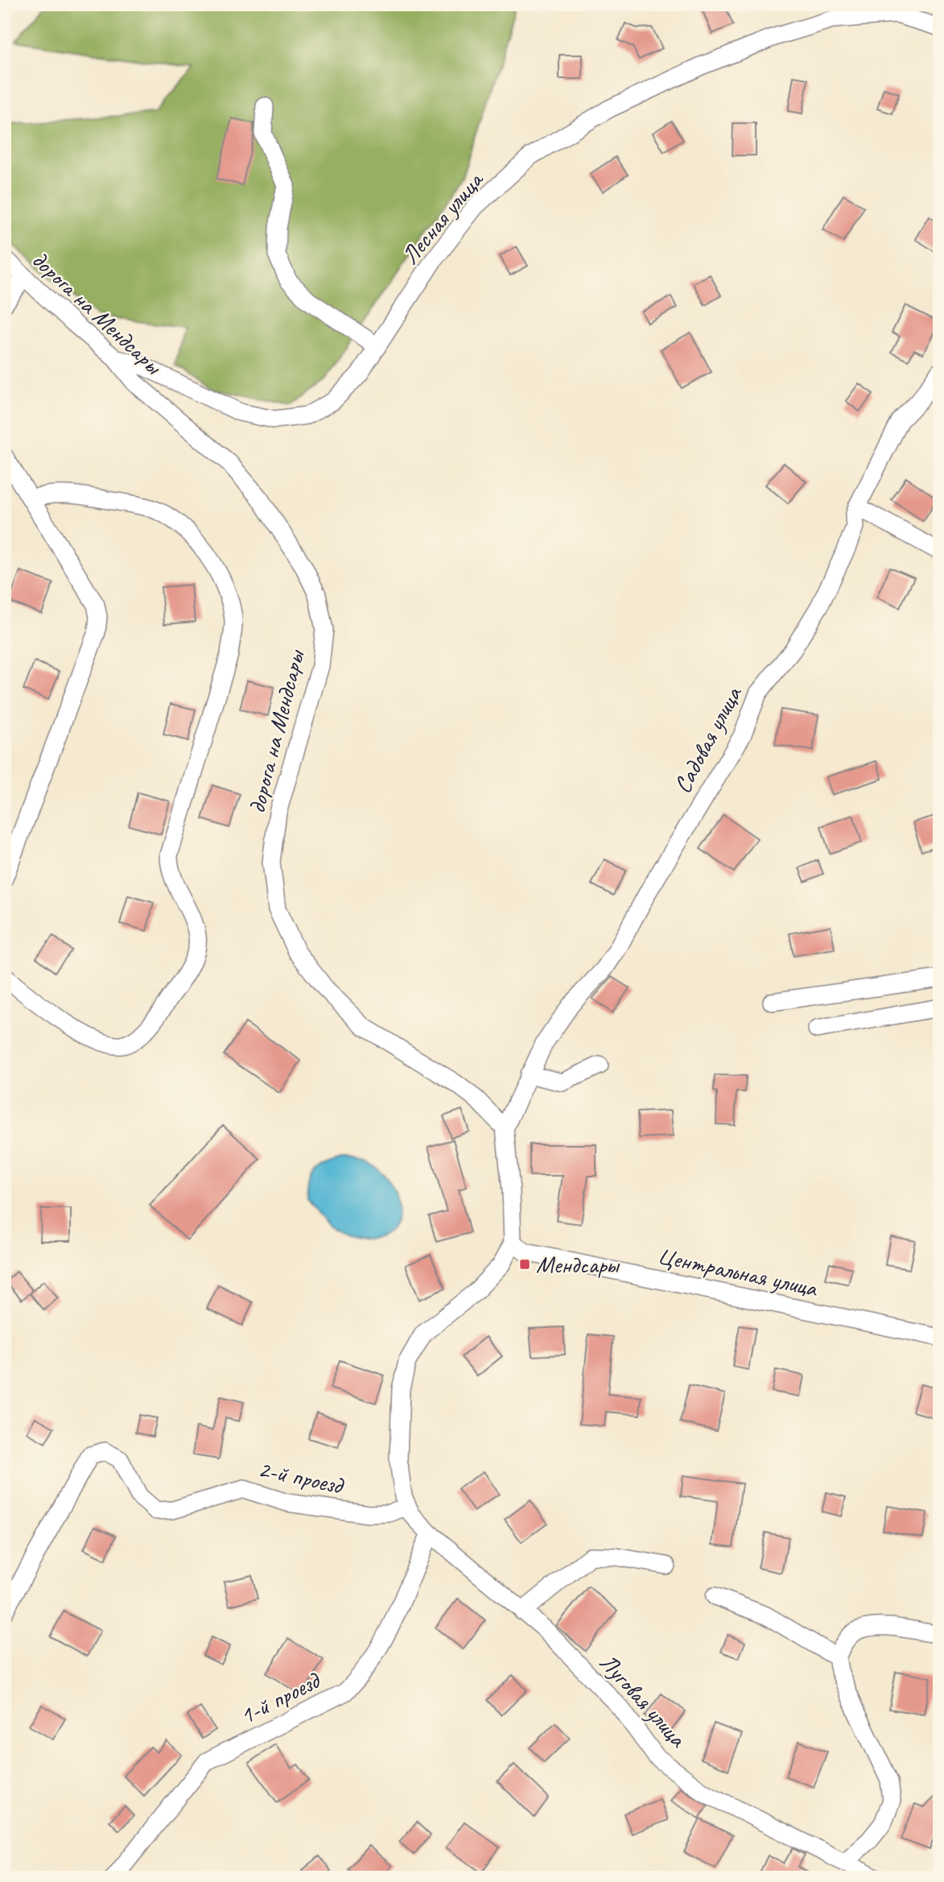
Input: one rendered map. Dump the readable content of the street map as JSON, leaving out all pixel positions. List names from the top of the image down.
{
  "streets": {
    "street": [
      "Лесная улица",
      "дорога на Мендсары",
      "Садовая улица",
      "Центральная улица",
      "2-й проезд",
      "1-й проезд",
      "Луговая улица"
    ]
  },
  "crossings": [
    ["Лесная улица", "дорога на Мендсары"],
    ["дорога на Мендсары", "Садовая улица"],
    ["2-й проезд", "Луговая улица"],
    ["1-й проезд", "Луговая улица"]
  ],
  "places": {
    "transit": ["Мендсары"]
  }
}
